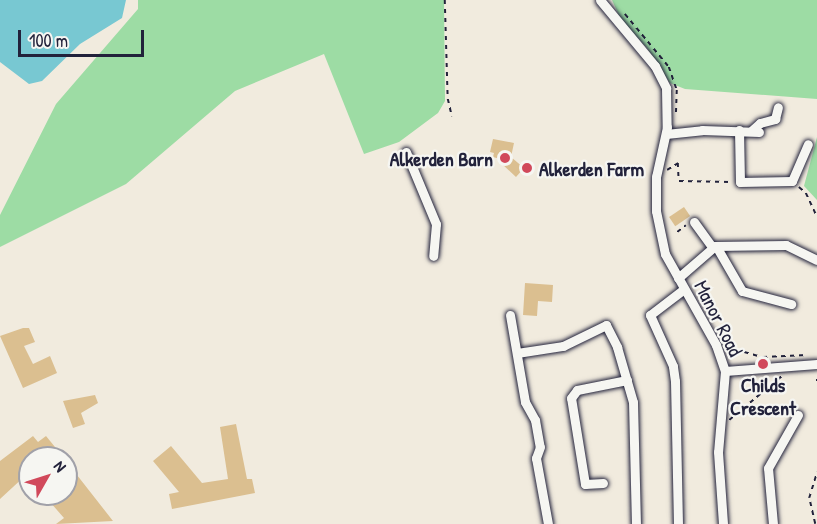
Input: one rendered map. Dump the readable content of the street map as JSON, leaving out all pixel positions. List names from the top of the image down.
{
  "streets": {
    "street": ["Manor Road"]
  },
  "places": ["Alkerden Barn", "Alkerden Farm", "Childs Crescent"],
  "scale_bar": "100 m",
  "north": "top right"
}
